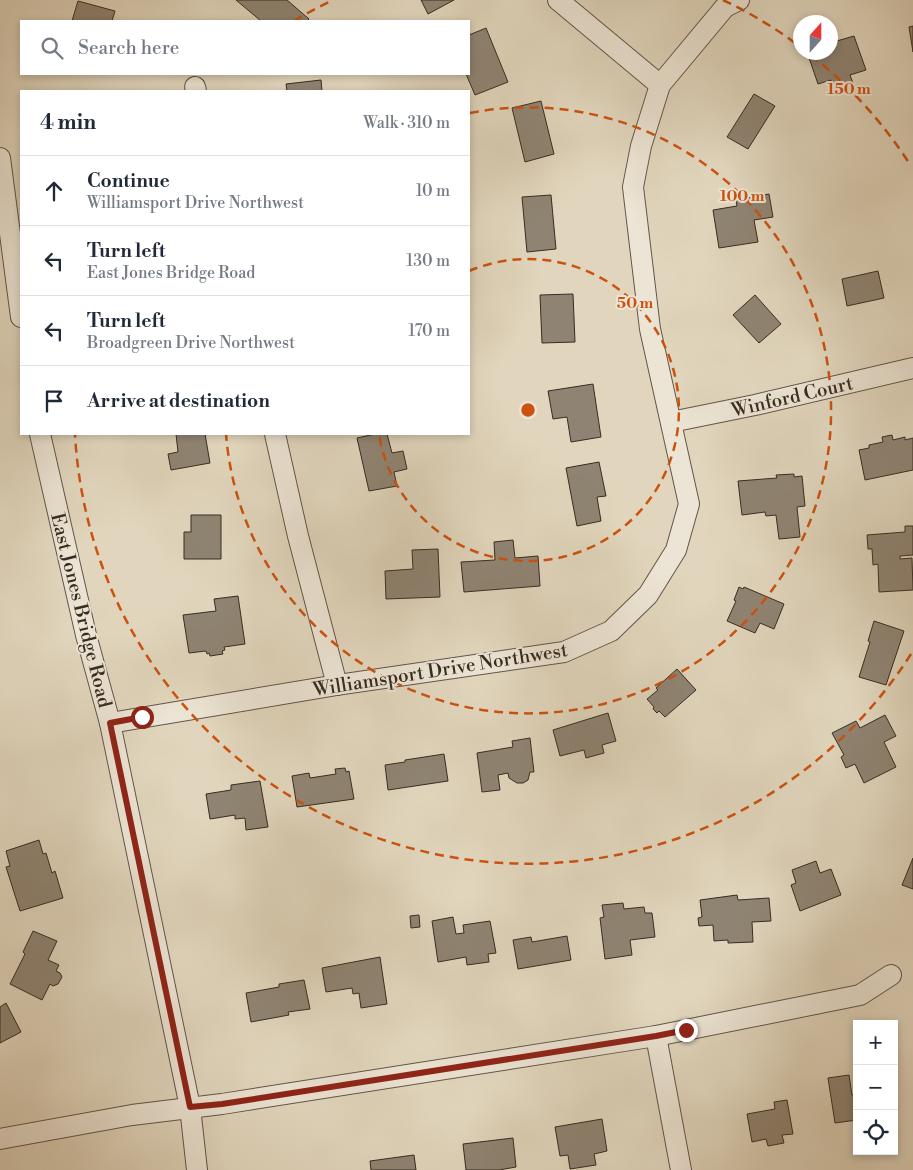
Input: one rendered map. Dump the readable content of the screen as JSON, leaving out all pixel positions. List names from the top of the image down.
{
  "streets": {
    "street": ["Winford Court", "East Jones Bridge Road", "Williamsport Drive Northwest"]
  },
  "crossings": [
    ["Winford Court", "Williamsport Drive Northwest"],
    ["East Jones Bridge Road", "Williamsport Drive Northwest"]
  ],
  "north": "top",
  "page": {
    "search": "Search here",
    "heading": ["4 min", "Walk · 310 m"],
    "list": [
      ["Continue", "Williamsport Drive Northwest", "10 m"],
      ["Turn left", "East Jones Bridge Road", "130 m"],
      ["Turn left", "Broadgreen Drive Northwest", "170 m"],
      "Arrive at destination"
    ],
    "map_buttons": ["+", "−"]
  },
  "rings": ["150 m", "100 m", "50 m"]
}
